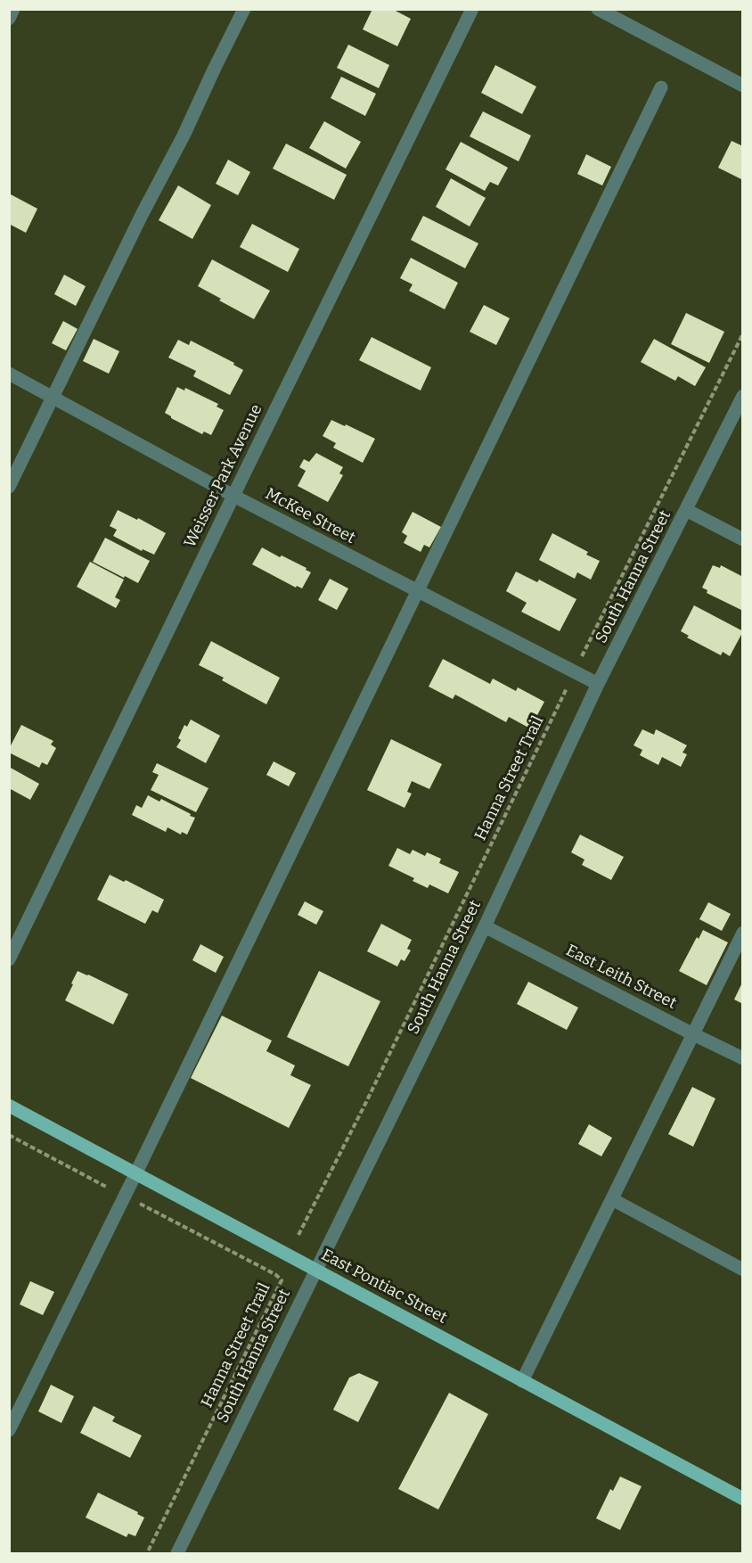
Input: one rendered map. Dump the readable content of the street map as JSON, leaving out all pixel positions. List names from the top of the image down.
{
  "streets": {
    "main road": ["East Pontiac Street"],
    "street": [
      "Weisser Park Avenue",
      "McKee Street",
      "South Hanna Street",
      "East Leith Street"
    ],
    "path": ["Hanna Street Trail"]
  },
  "crossings": [
    ["Weisser Park Avenue", "McKee Street"],
    ["McKee Street", "South Hanna Street"],
    ["McKee Street", "Hanna Street Trail"],
    ["South Hanna Street", "East Leith Street"],
    ["South Hanna Street", "East Pontiac Street"]
  ]
}
